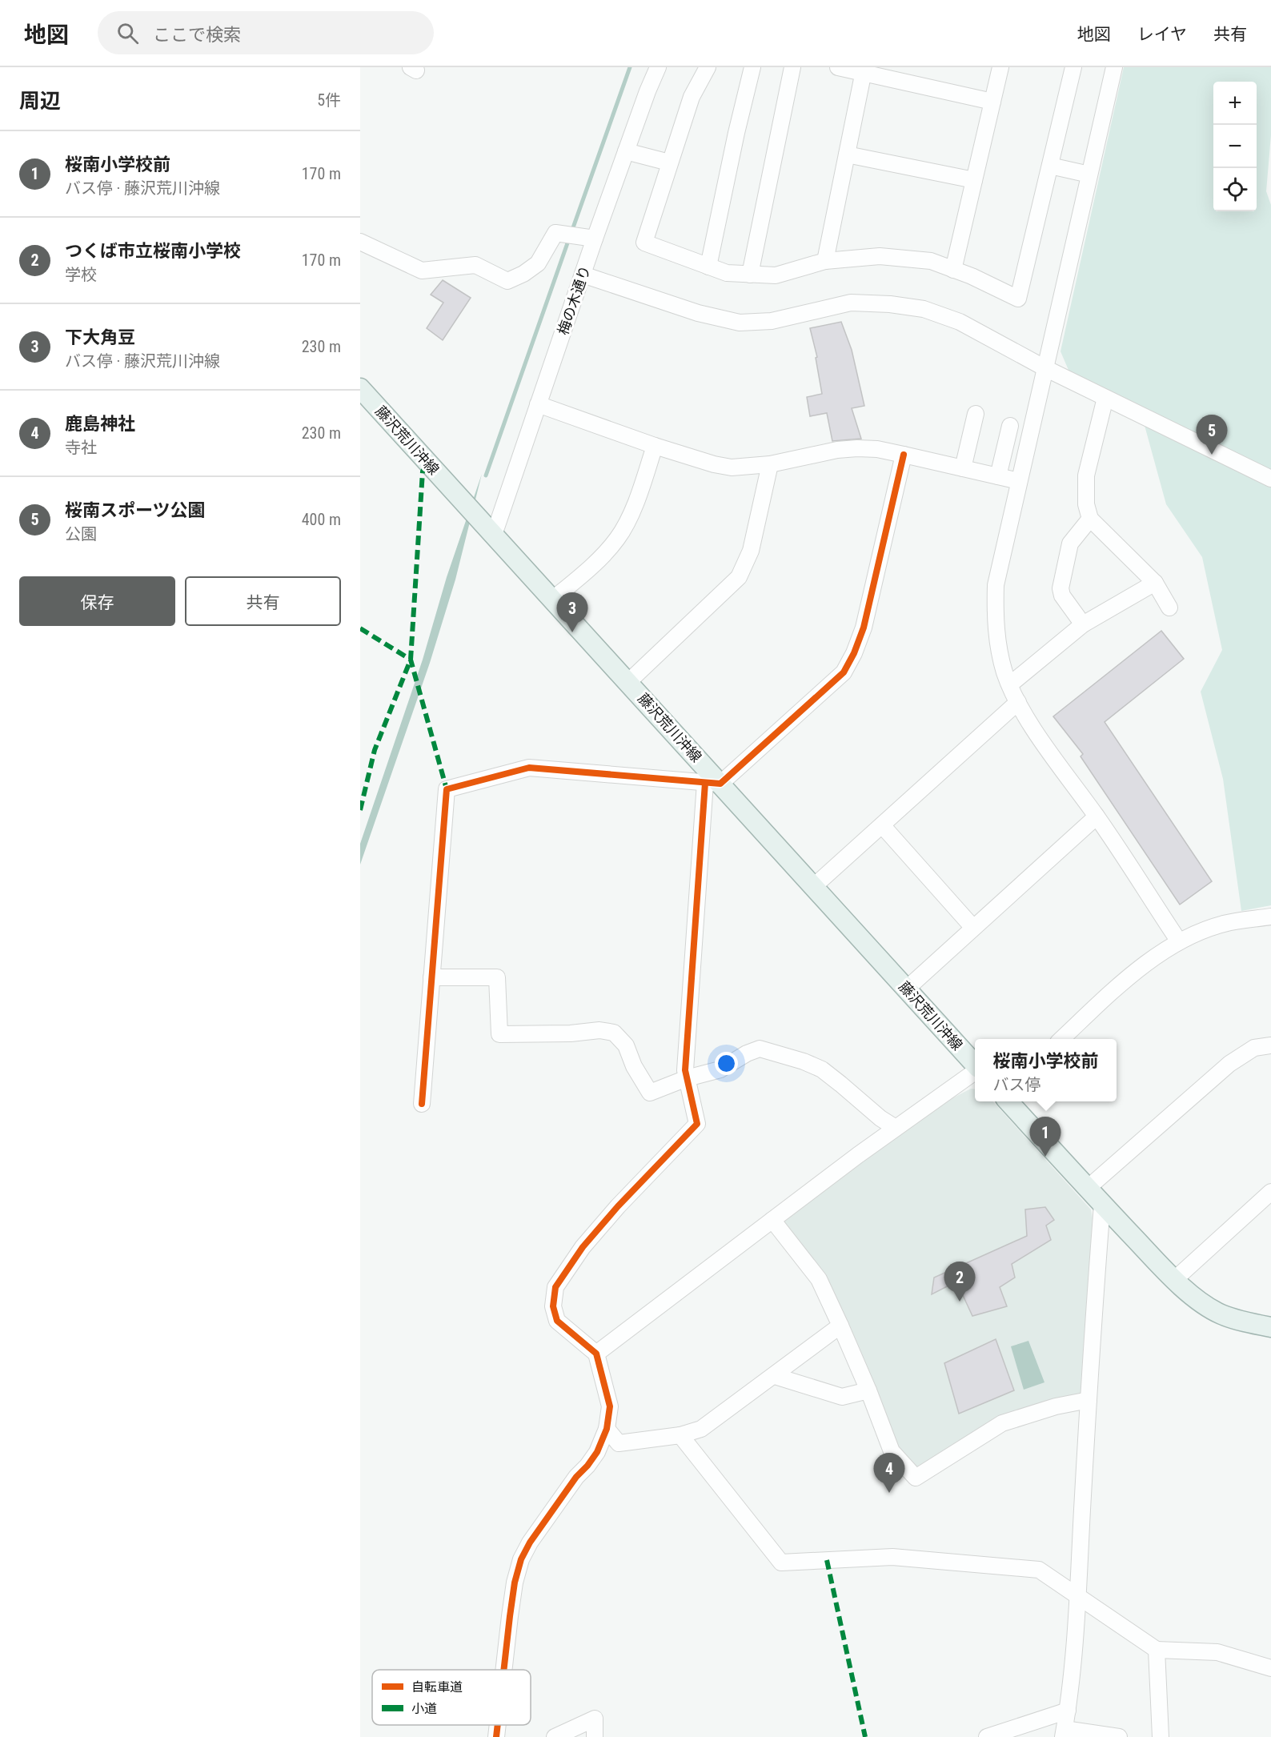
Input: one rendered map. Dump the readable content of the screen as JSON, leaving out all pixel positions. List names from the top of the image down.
{
  "streets": {
    "main road": ["藤沢荒川沖線"],
    "street": ["梅の木通り"]
  },
  "crossings": [
    ["梅の木通り", "藤沢荒川沖線"]
  ],
  "legend": ["自転車道", "小道"],
  "page": {
    "header": "地図",
    "search": "ここで検索",
    "nav": ["地図", "レイヤ", "共有"],
    "heading": ["周辺", "5件"],
    "map_buttons": ["+", "−"],
    "list": [
      {
        "mark": "1",
        "name": "桜南小学校前",
        "note": "バス停 · 藤沢荒川沖線",
        "value": "170 m"
      },
      {
        "mark": "2",
        "name": "つくば市立桜南小学校",
        "note": "学校",
        "value": "170 m"
      },
      {
        "mark": "3",
        "name": "下大角豆",
        "note": "バス停 · 藤沢荒川沖線",
        "value": "230 m"
      },
      {
        "mark": "4",
        "name": "鹿島神社",
        "note": "寺社",
        "value": "230 m"
      },
      {
        "mark": "5",
        "name": "桜南スポーツ公園",
        "note": "公園",
        "value": "400 m"
      }
    ],
    "pins": [
      "5",
      "3",
      "1",
      "2",
      "4"
    ],
    "buttons": ["保存", "共有"],
    "popup": ["桜南小学校前", "バス停"]
  }
}
